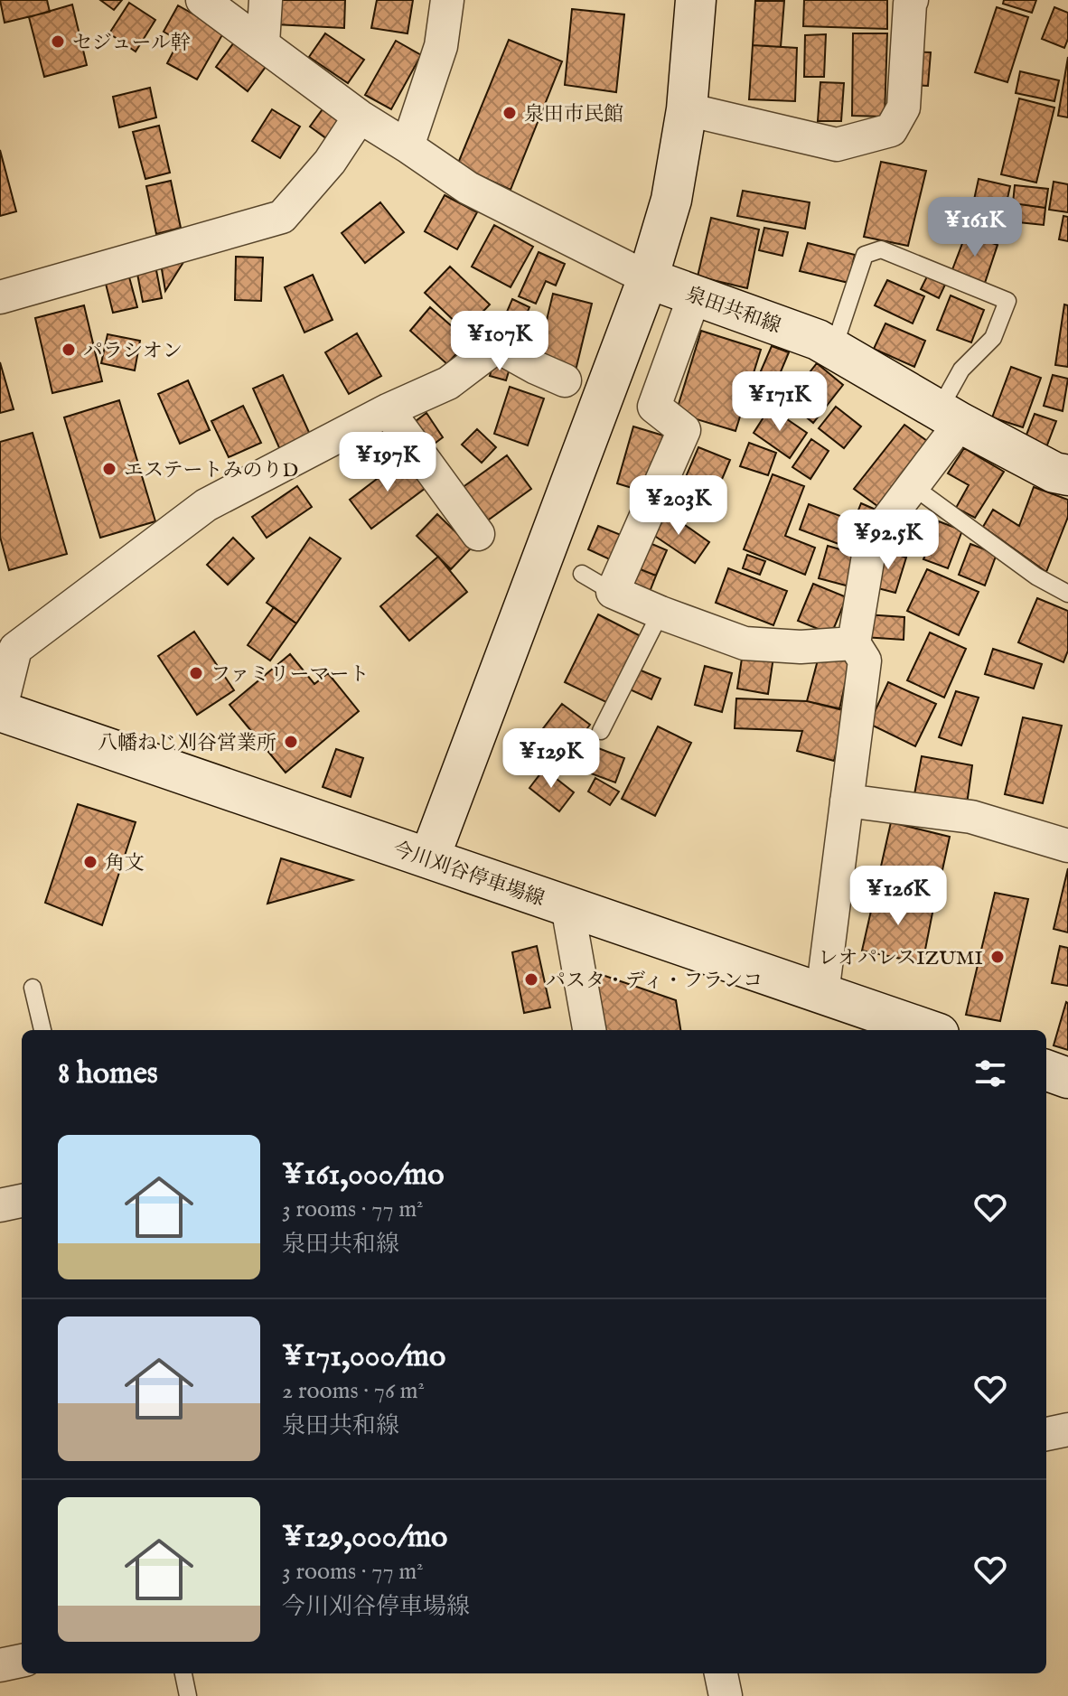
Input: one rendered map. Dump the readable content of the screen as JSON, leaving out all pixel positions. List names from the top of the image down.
{
  "streets": {
    "main road": ["泉田共和線", "今川刈谷停車場線"]
  },
  "places": [
    "セジュール幹",
    "泉田市民館",
    "パラシオン",
    "エステートみのりD",
    "ファミリーマート",
    "八幡ねじ刈谷営業所",
    "角文",
    "レオパレスIZUMI",
    "パスタ・ディ・フランコ"
  ],
  "page": {
    "price": [
      "¥161K",
      "¥107K",
      "¥171K",
      "¥197K",
      "¥203K",
      "¥92.5K",
      "¥129K",
      "¥126K"
    ],
    "heading": "8 homes",
    "list": [
      {
        "name": "¥161,000/mo",
        "note": "3 rooms · 77 m² · 泉田共和線"
      },
      {
        "name": "¥171,000/mo",
        "note": "2 rooms · 76 m² · 泉田共和線"
      },
      {
        "name": "¥129,000/mo",
        "note": "3 rooms · 77 m² · 今川刈谷停車場線"
      }
    ]
  }
}
